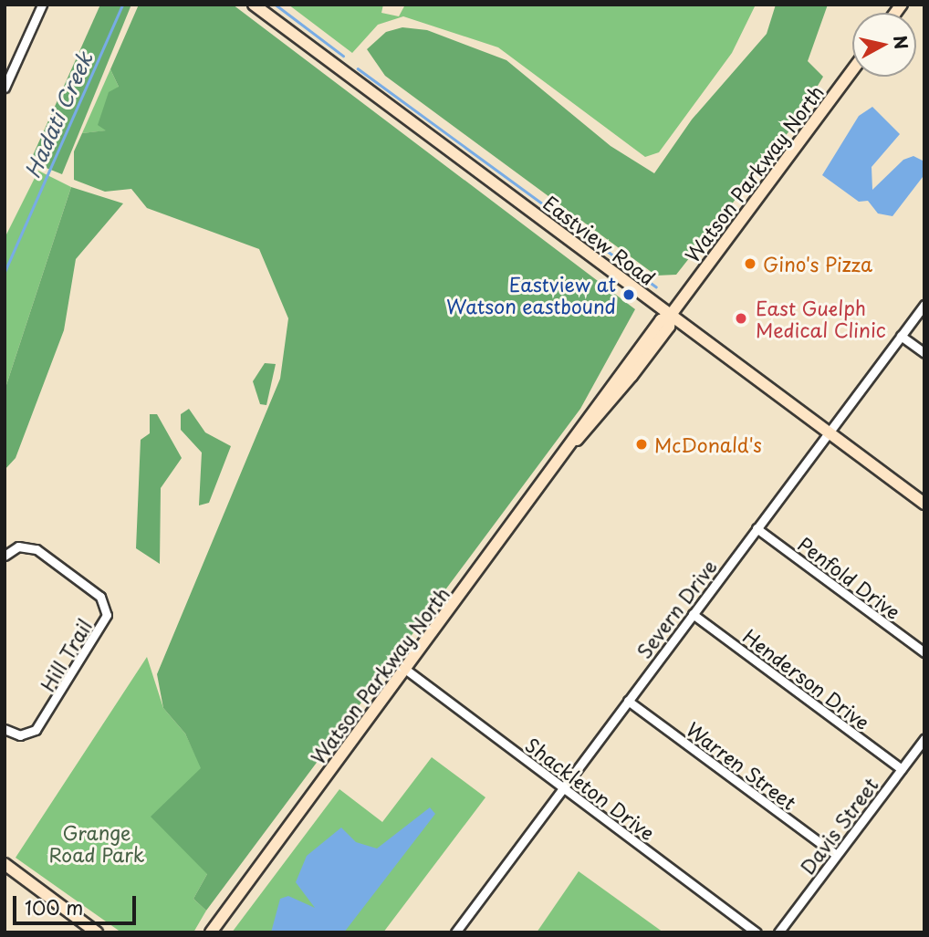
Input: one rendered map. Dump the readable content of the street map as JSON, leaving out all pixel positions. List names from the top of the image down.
{
  "streets": {
    "main road": ["Watson Parkway North", "Eastview Road"],
    "street": [
      "Penfold Drive",
      "Severn Drive",
      "Hill Trail",
      "Henderson Drive",
      "Warren Street",
      "Shackleton Drive",
      "Davis Street"
    ]
  },
  "crossings": [
    ["Watson Parkway North", "Eastview Road"],
    ["Watson Parkway North", "Shackleton Drive"],
    ["Eastview Road", "Severn Drive"],
    ["Penfold Drive", "Severn Drive"],
    ["Severn Drive", "Henderson Drive"],
    ["Severn Drive", "Warren Street"],
    ["Severn Drive", "Shackleton Drive"],
    ["Henderson Drive", "Davis Street"],
    ["Warren Street", "Davis Street"]
  ],
  "water": ["Hadati Creek"],
  "parks": ["Grange Road Park"],
  "places": [
    "Gino's Pizza",
    "Eastview at Watson eastbound",
    "East Guelph Medical Clinic",
    "McDonald's"
  ],
  "scale_bar": "100 m",
  "north": "right"
}
